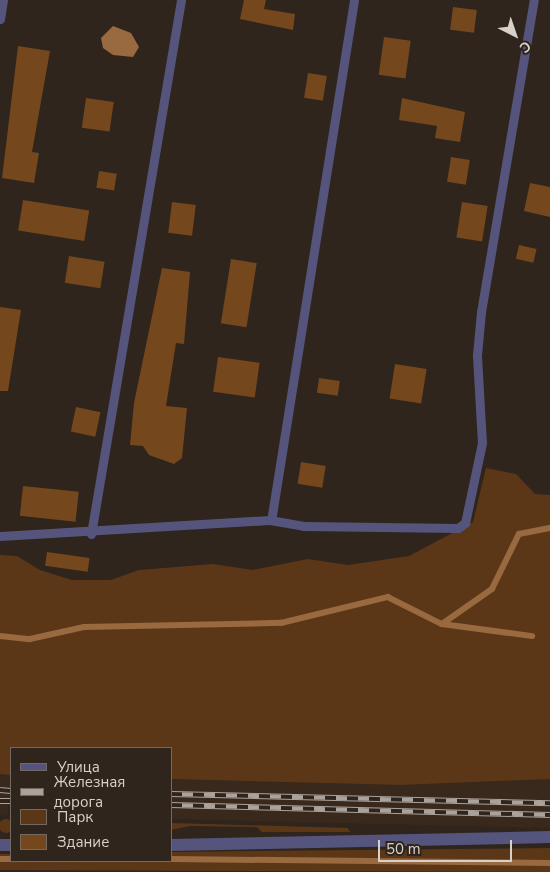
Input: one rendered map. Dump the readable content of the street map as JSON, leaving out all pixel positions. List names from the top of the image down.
{
  "legend": [
    "Улица",
    "Железная дорога",
    "Парк",
    "Здание"
  ],
  "scale_bar": "50 m",
  "north": "bottom right"
}
